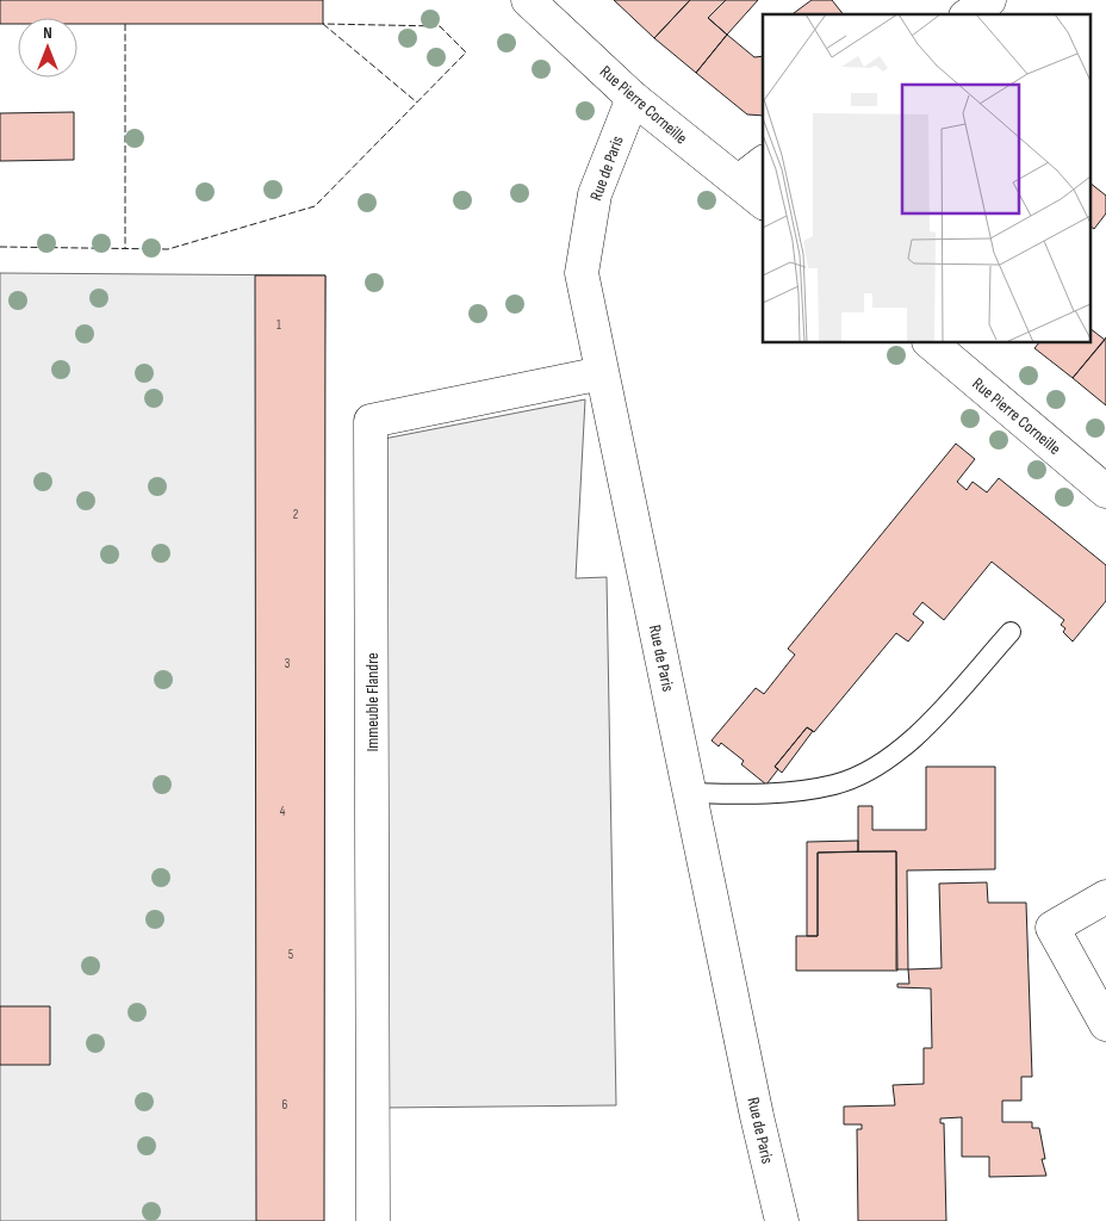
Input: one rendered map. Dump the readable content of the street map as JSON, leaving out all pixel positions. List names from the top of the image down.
{
  "streets": {
    "street": ["Rue Pierre Corneille", "Rue de Paris", "Immeuble Flandre"]
  },
  "crossings": [
    ["Rue Pierre Corneille", "Rue de Paris"],
    ["Rue de Paris", "Immeuble Flandre"]
  ],
  "house_numbers": [
    "1",
    "2",
    "3",
    "4",
    "5",
    "6"
  ],
  "north": "top"
}
